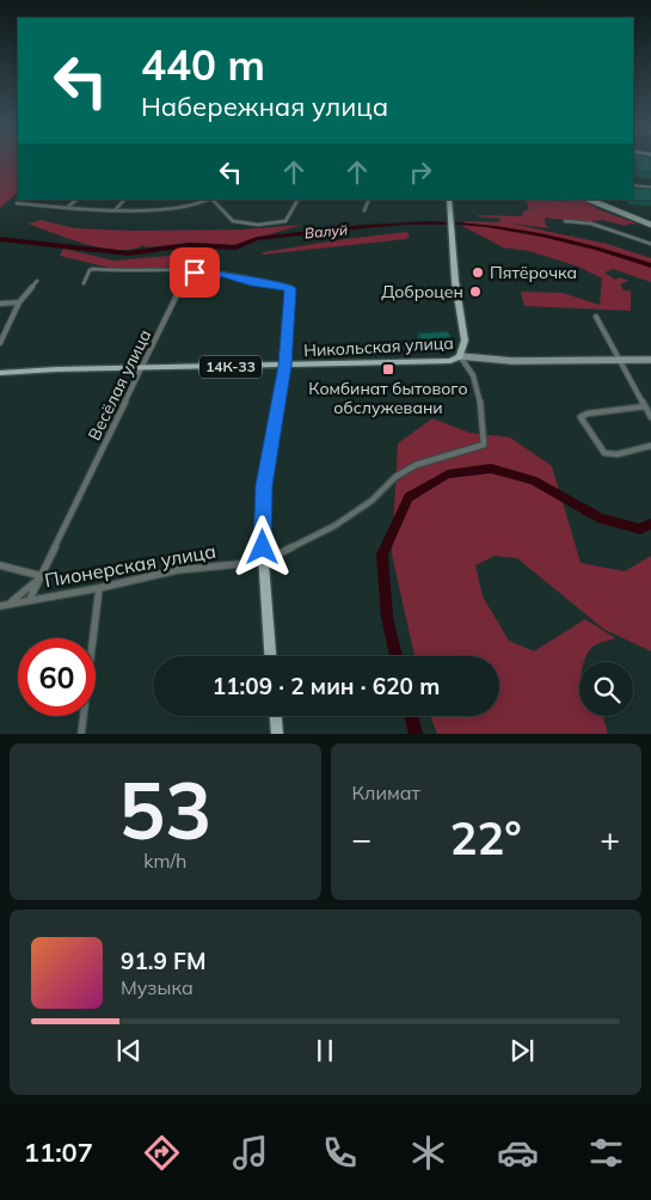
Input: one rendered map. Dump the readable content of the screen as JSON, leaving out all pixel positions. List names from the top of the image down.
{
  "streets": {
    "main road": ["Никольская улица", "14К-33"],
    "street": ["Весёлая улица", "Пионерская улица"]
  },
  "crossings": [
    ["Никольская улица", "Весёлая улица"],
    ["Никольская улица", "Пионерская улица"],
    ["Весёлая улица", "Пионерская улица"]
  ],
  "water": ["Валуй"],
  "places": {
    "other": ["Пятёрочка", "Доброцен"],
    "transit": ["Комбинат бытового обслужевани"]
  },
  "page": {
    "turn": ["440 m", "Набережная улица"],
    "limit": "60",
    "trip": "11:09 · 2 мин · 620 m",
    "tile": [
      ["53", "km/h"],
      "Климат"
    ],
    "heat": ["−", "22°", "+"],
    "song": ["91.9 FM", "Музыка"],
    "tabs": "11:07"
  }
}
